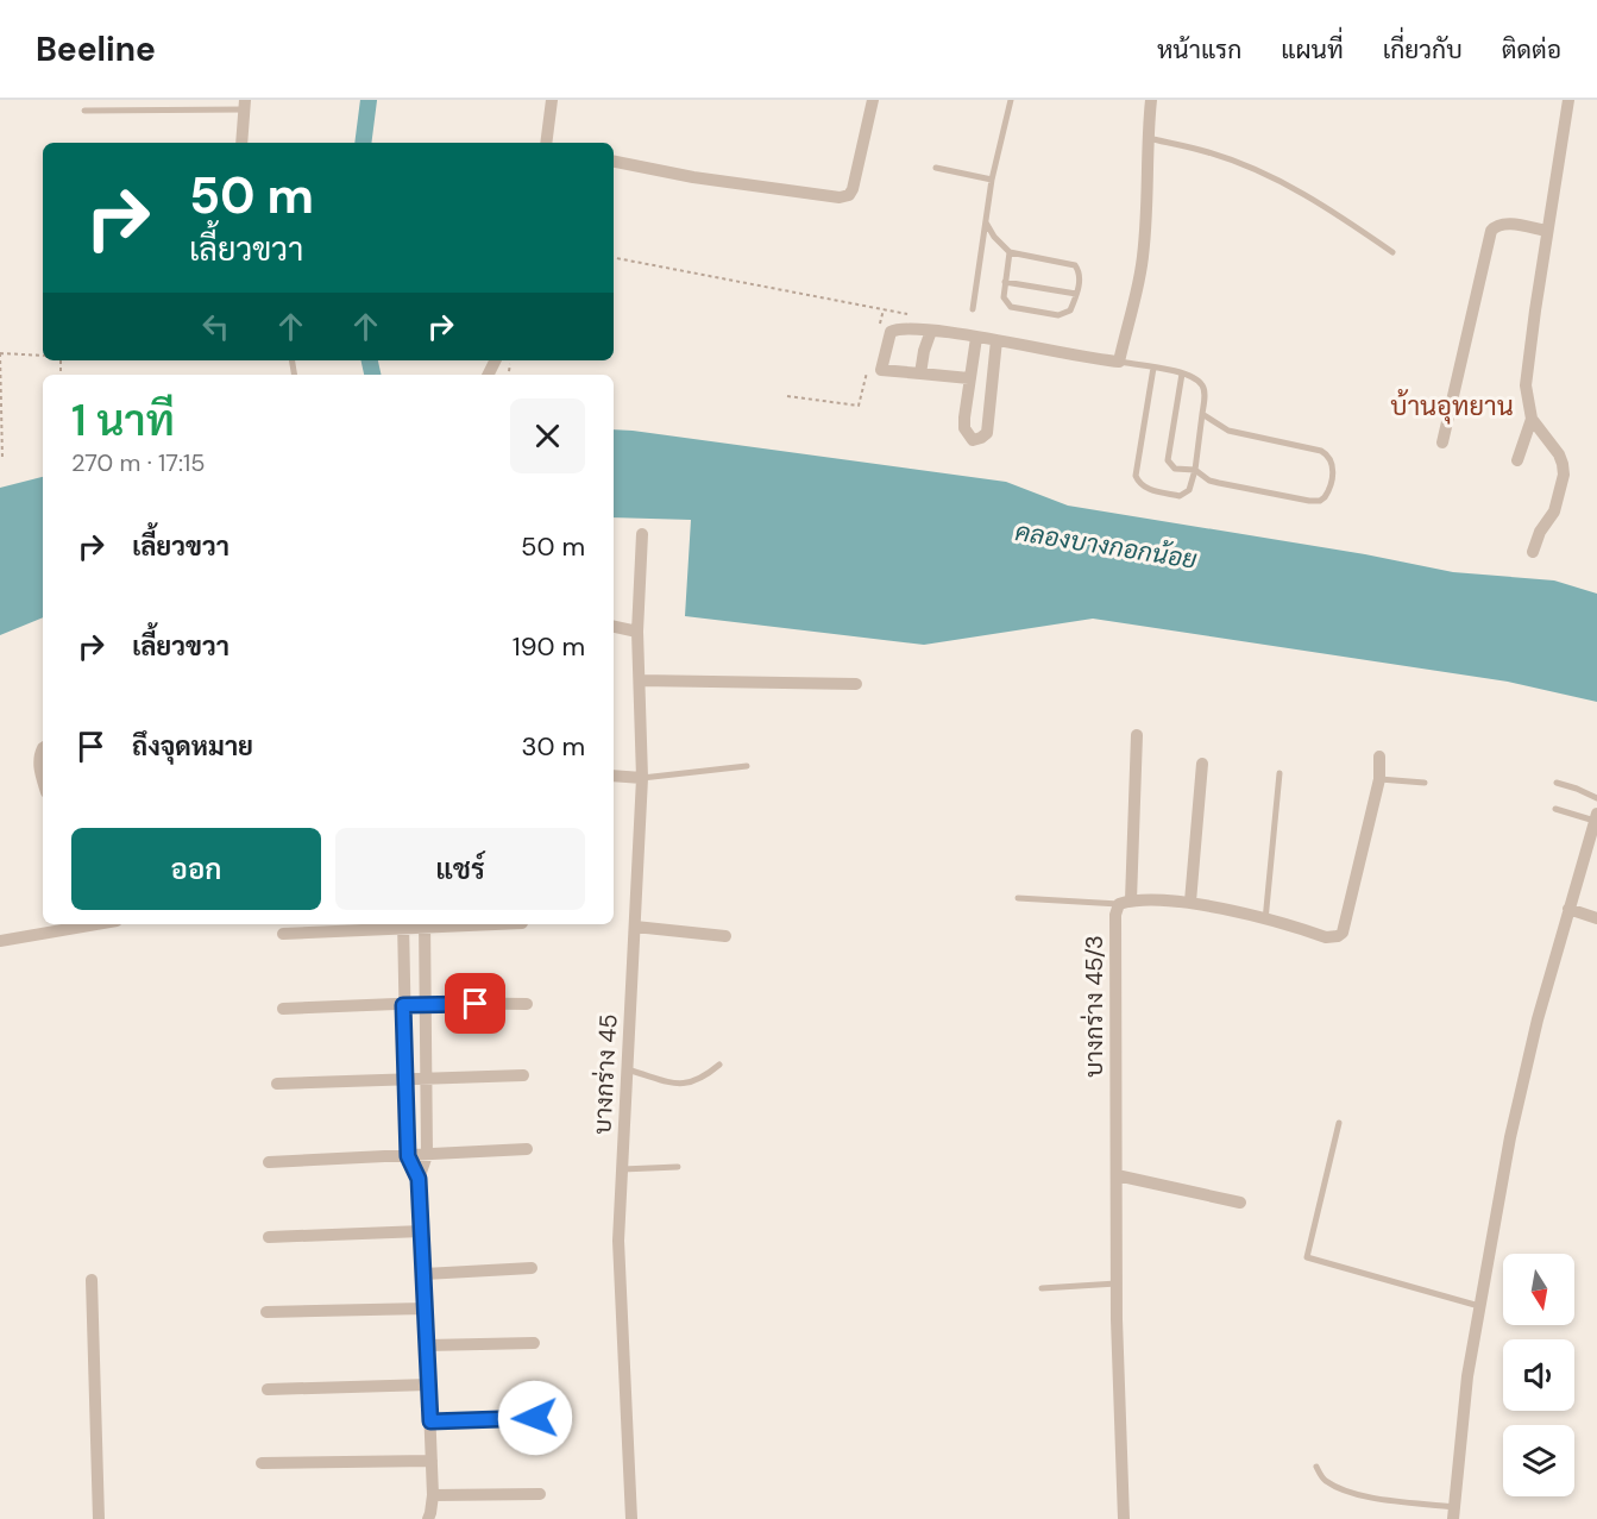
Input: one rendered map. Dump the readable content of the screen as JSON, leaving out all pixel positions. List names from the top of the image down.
{
  "streets": {
    "street": ["บางกร่าง 45/3", "บางกร่าง 45"]
  },
  "districts": ["บ้านอุทยาน"],
  "water": ["คลองบางกอกน้อย"],
  "north": "bottom",
  "page": {
    "header": "Beeline",
    "nav": [
      "หน้าแรก",
      "แผนที่",
      "เกี่ยวกับ",
      "ติดต่อ"
    ],
    "turn": ["50 m", "เลี้ยวขวา"],
    "heading": ["1 นาที", "270 m · 17:15"],
    "list": [
      {
        "name": "เลี้ยวขวา",
        "value": "50 m"
      },
      {
        "name": "เลี้ยวขวา",
        "value": "190 m"
      },
      {
        "name": "ถึงจุดหมาย",
        "value": "30 m"
      }
    ],
    "buttons": ["ออก", "แชร์"]
  }
}
